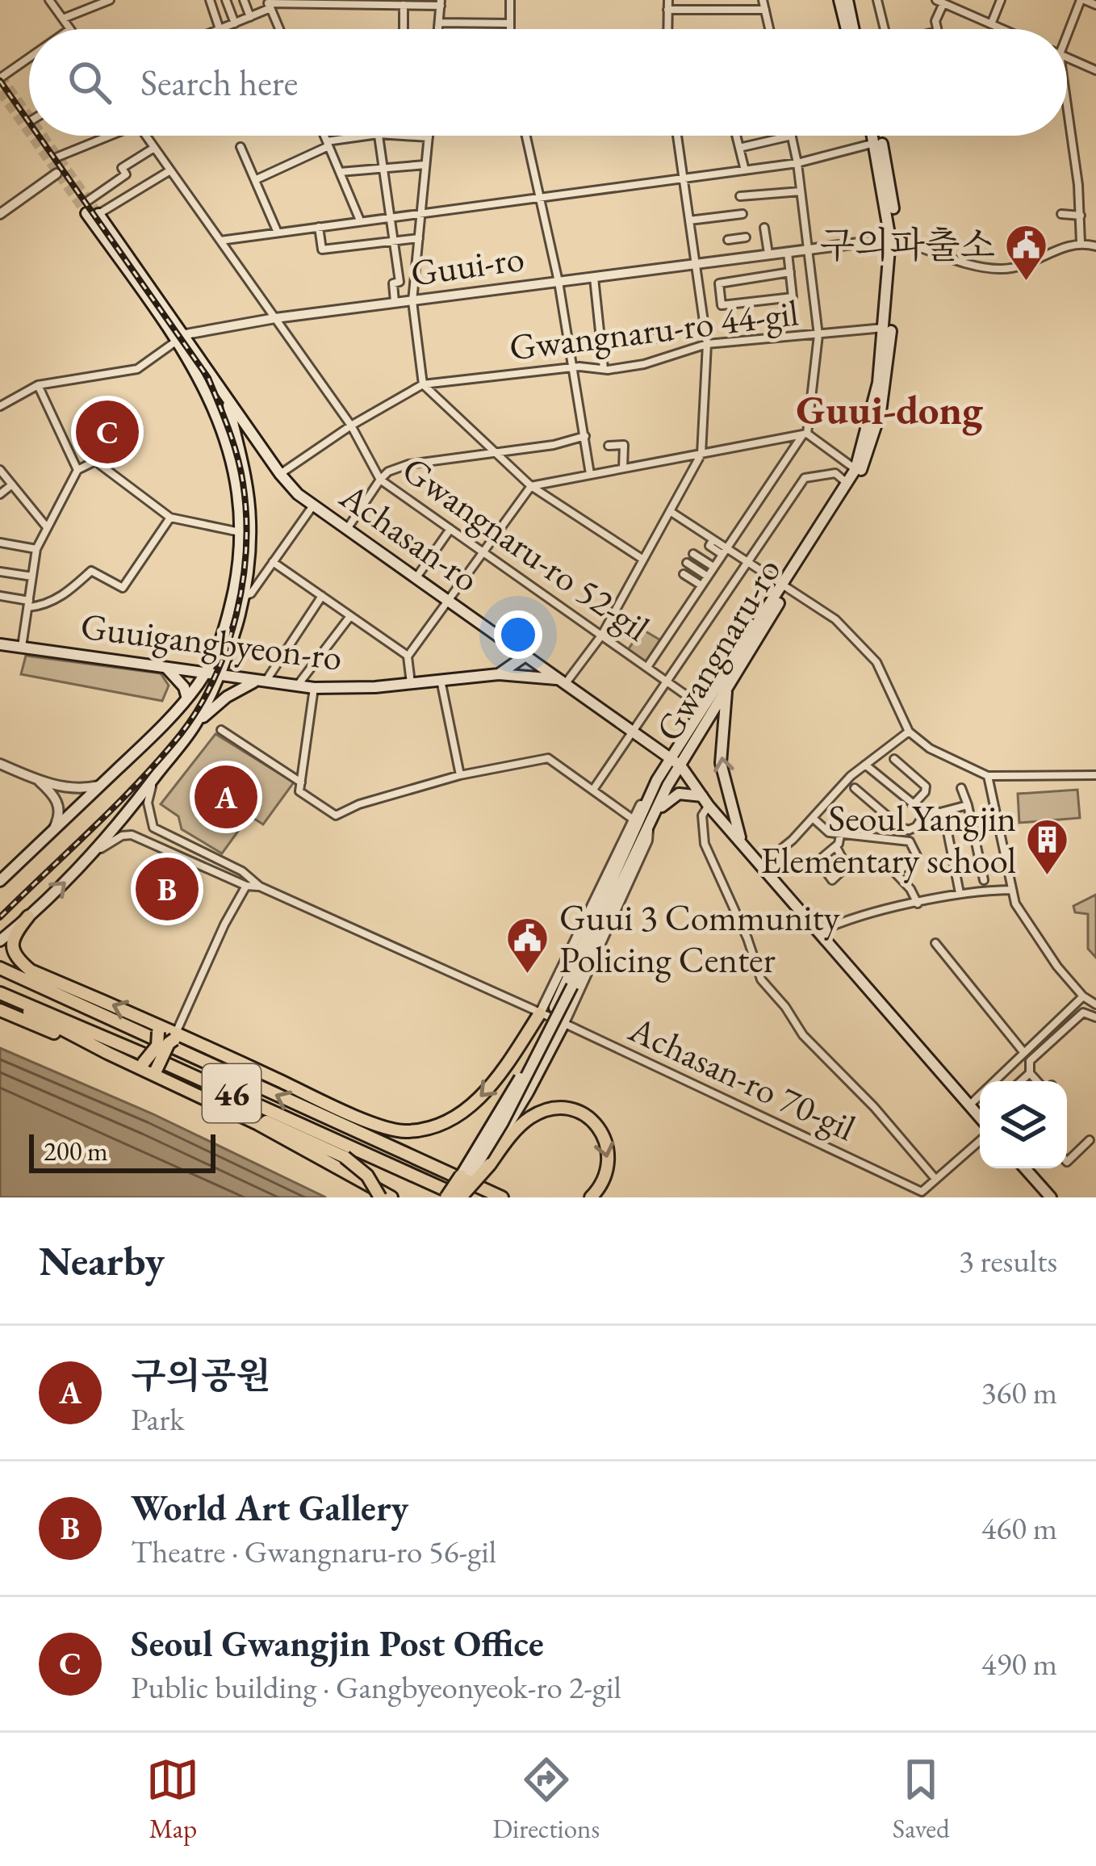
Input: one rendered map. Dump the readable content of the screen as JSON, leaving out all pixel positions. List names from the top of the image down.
{
  "streets": {
    "main road": [
      "Achasan-ro",
      "Guuigangbyeon-ro",
      "Gwangnaru-ro",
      "46"
    ],
    "street": [
      "Guui-ro",
      "Gwangnaru-ro 44-gil",
      "Gwangnaru-ro 52-gil",
      "Achasan-ro 70-gil"
    ]
  },
  "crossings": [
    ["Guui-ro", "Achasan-ro"],
    ["Guui-ro", "Gwangnaru-ro 52-gil"],
    ["Guui-ro", "Gwangnaru-ro"],
    ["Gwangnaru-ro 44-gil", "Achasan-ro"],
    ["Gwangnaru-ro 44-gil", "Gwangnaru-ro 52-gil"],
    ["Gwangnaru-ro 44-gil", "Gwangnaru-ro"],
    ["Achasan-ro", "Gwangnaru-ro 52-gil"],
    ["Achasan-ro", "Guuigangbyeon-ro"],
    ["Achasan-ro", "Gwangnaru-ro"],
    ["Gwangnaru-ro 52-gil", "Gwangnaru-ro"]
  ],
  "districts": ["Guui-dong"],
  "places": {
    "public building": ["구의파출소", "Guui 3 Community Policing Center"],
    "building": ["Seoul Yangjin Elementary school"]
  },
  "scale_bar": "200 m",
  "page": {
    "search": "Search here",
    "pins": ["C", "A", "B"],
    "scale": "200 m",
    "heading": ["Nearby", "3 results"],
    "list": [
      {
        "mark": "A",
        "name": "구의공원",
        "note": "Park",
        "value": "360 m"
      },
      {
        "mark": "B",
        "name": "World Art Gallery",
        "note": "Theatre · Gwangnaru-ro 56-gil",
        "value": "460 m"
      },
      {
        "mark": "C",
        "name": "Seoul Gwangjin Post Office",
        "note": "Public building · Gangbyeonyeok-ro 2-gil",
        "value": "490 m"
      }
    ],
    "nav": ["Map", "Directions", "Saved"]
  }
}
